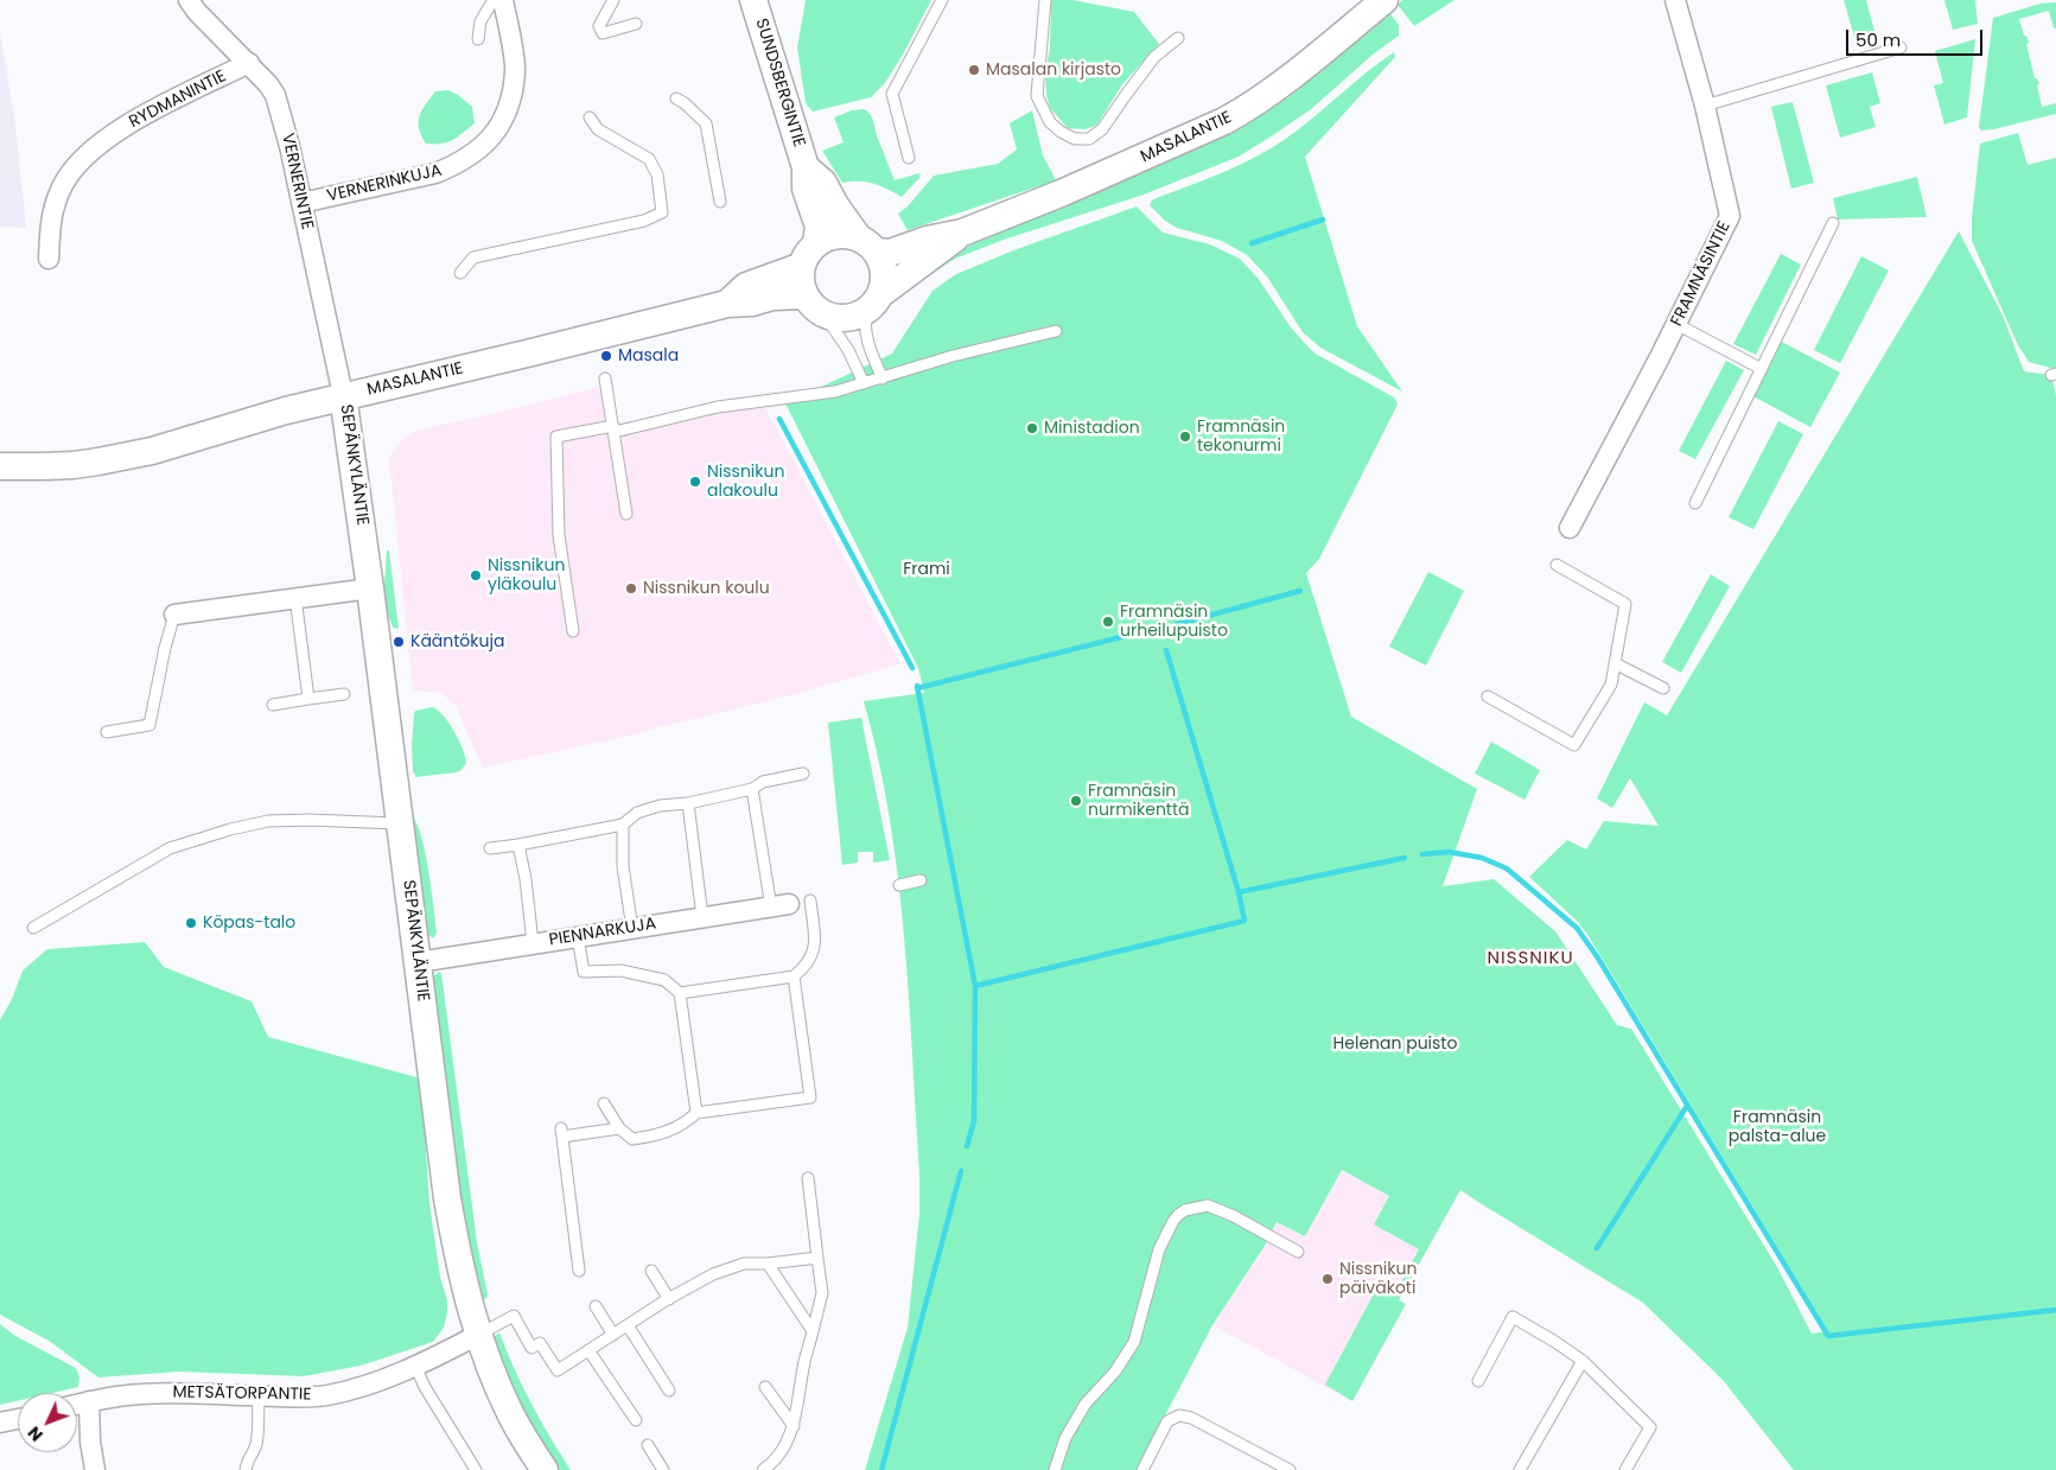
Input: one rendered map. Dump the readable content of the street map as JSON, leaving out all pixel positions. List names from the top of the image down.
{
  "streets": {
    "street": [
      "SUNDSBERGINTIE",
      "RYDMANINTIE",
      "MASALANTIE",
      "VERNERINTIE",
      "VERNERINKUJA",
      "FRAMNÄSINTIE",
      "SEPÄNKYLÄNTIE",
      "PIENNARKUJA",
      "METSÄTORPANTIE"
    ]
  },
  "crossings": [
    ["SUNDSBERGINTIE", "MASALANTIE"],
    ["RYDMANINTIE", "VERNERINTIE"],
    ["MASALANTIE", "VERNERINTIE"],
    ["MASALANTIE", "SEPÄNKYLÄNTIE"],
    ["VERNERINTIE", "VERNERINKUJA"],
    ["VERNERINTIE", "SEPÄNKYLÄNTIE"],
    ["SEPÄNKYLÄNTIE", "PIENNARKUJA"],
    ["SEPÄNKYLÄNTIE", "METSÄTORPANTIE"]
  ],
  "districts": ["NISSNIKU"],
  "parks": ["Frami", "Helenan puisto", "Framnäsin palsta-alue"],
  "places": [
    "Masalan kirjasto",
    "Masala",
    "Ministadion",
    "Framnäsin tekonurmi",
    "Nissnikun alakoulu",
    "Nissnikun yläkoulu",
    "Nissnikun koulu",
    "Framnäsin urheilupuisto",
    "Kääntökuja",
    "Framnäsin nurmikenttä",
    "Köpas-talo",
    "Nissnikun päiväkoti"
  ],
  "scale_bar": "50 m",
  "north": "bottom left"
}
